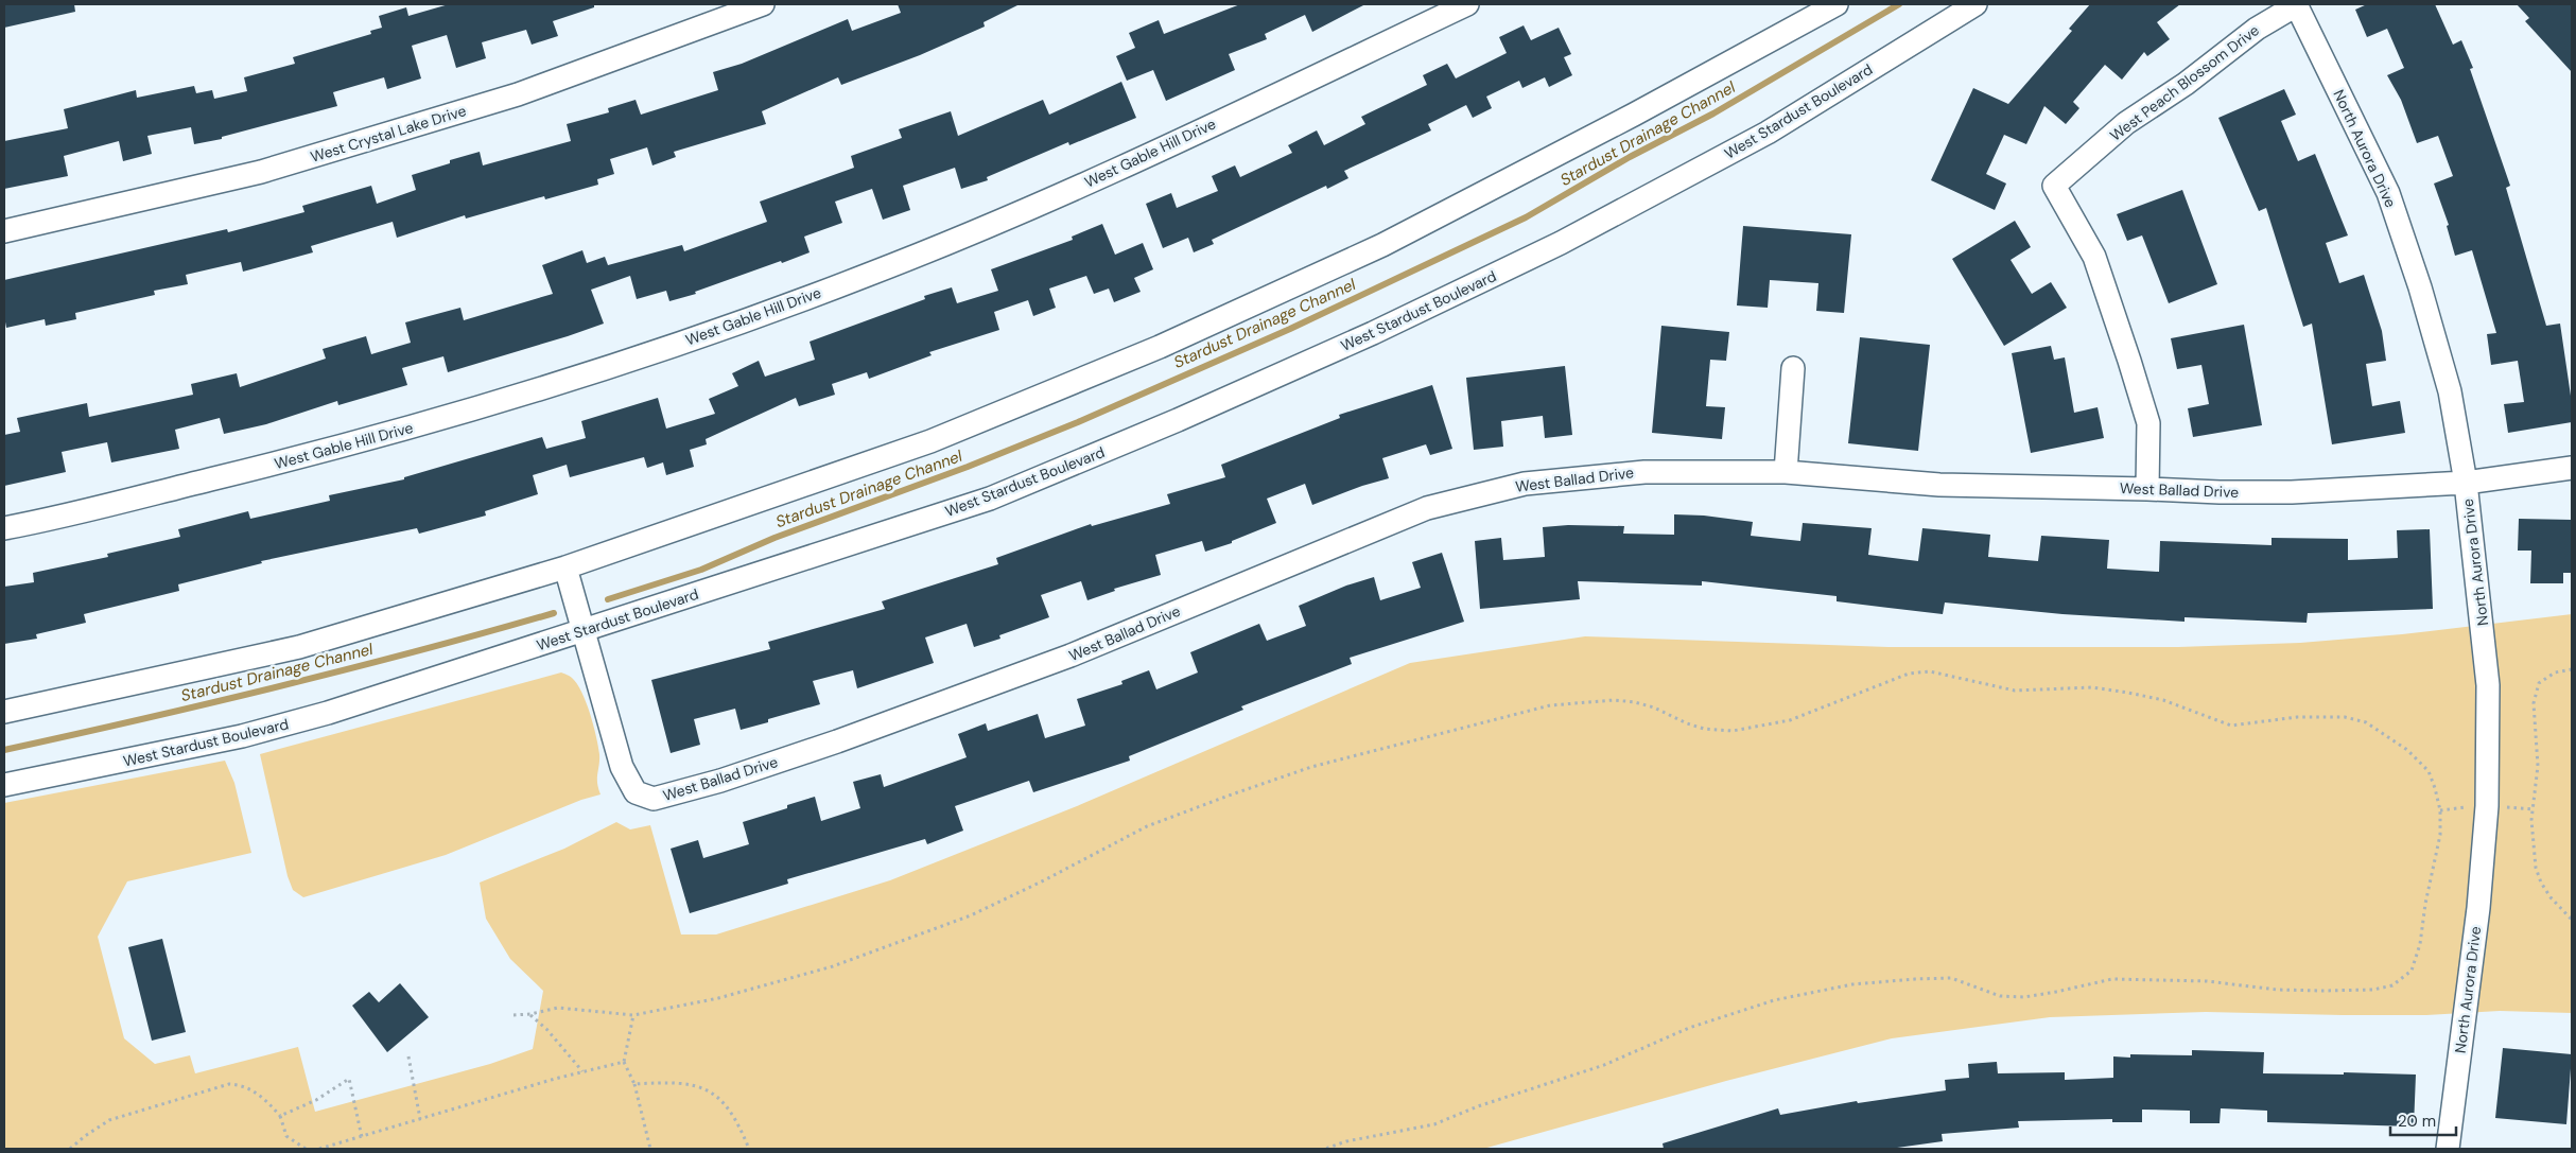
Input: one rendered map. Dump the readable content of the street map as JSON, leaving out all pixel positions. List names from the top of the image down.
{
  "streets": {
    "street": [
      "West Peach Blossom Drive",
      "West Stardust Boulevard",
      "West Crystal Lake Drive",
      "North Aurora Drive",
      "West Gable Hill Drive",
      "West Ballad Drive"
    ]
  },
  "crossings": [
    ["West Peach Blossom Drive", "North Aurora Drive"],
    ["West Peach Blossom Drive", "West Ballad Drive"],
    ["West Stardust Boulevard", "West Ballad Drive"],
    ["North Aurora Drive", "West Ballad Drive"]
  ],
  "water": ["Stardust Drainage Channel"],
  "scale_bar": "20 m"
}
